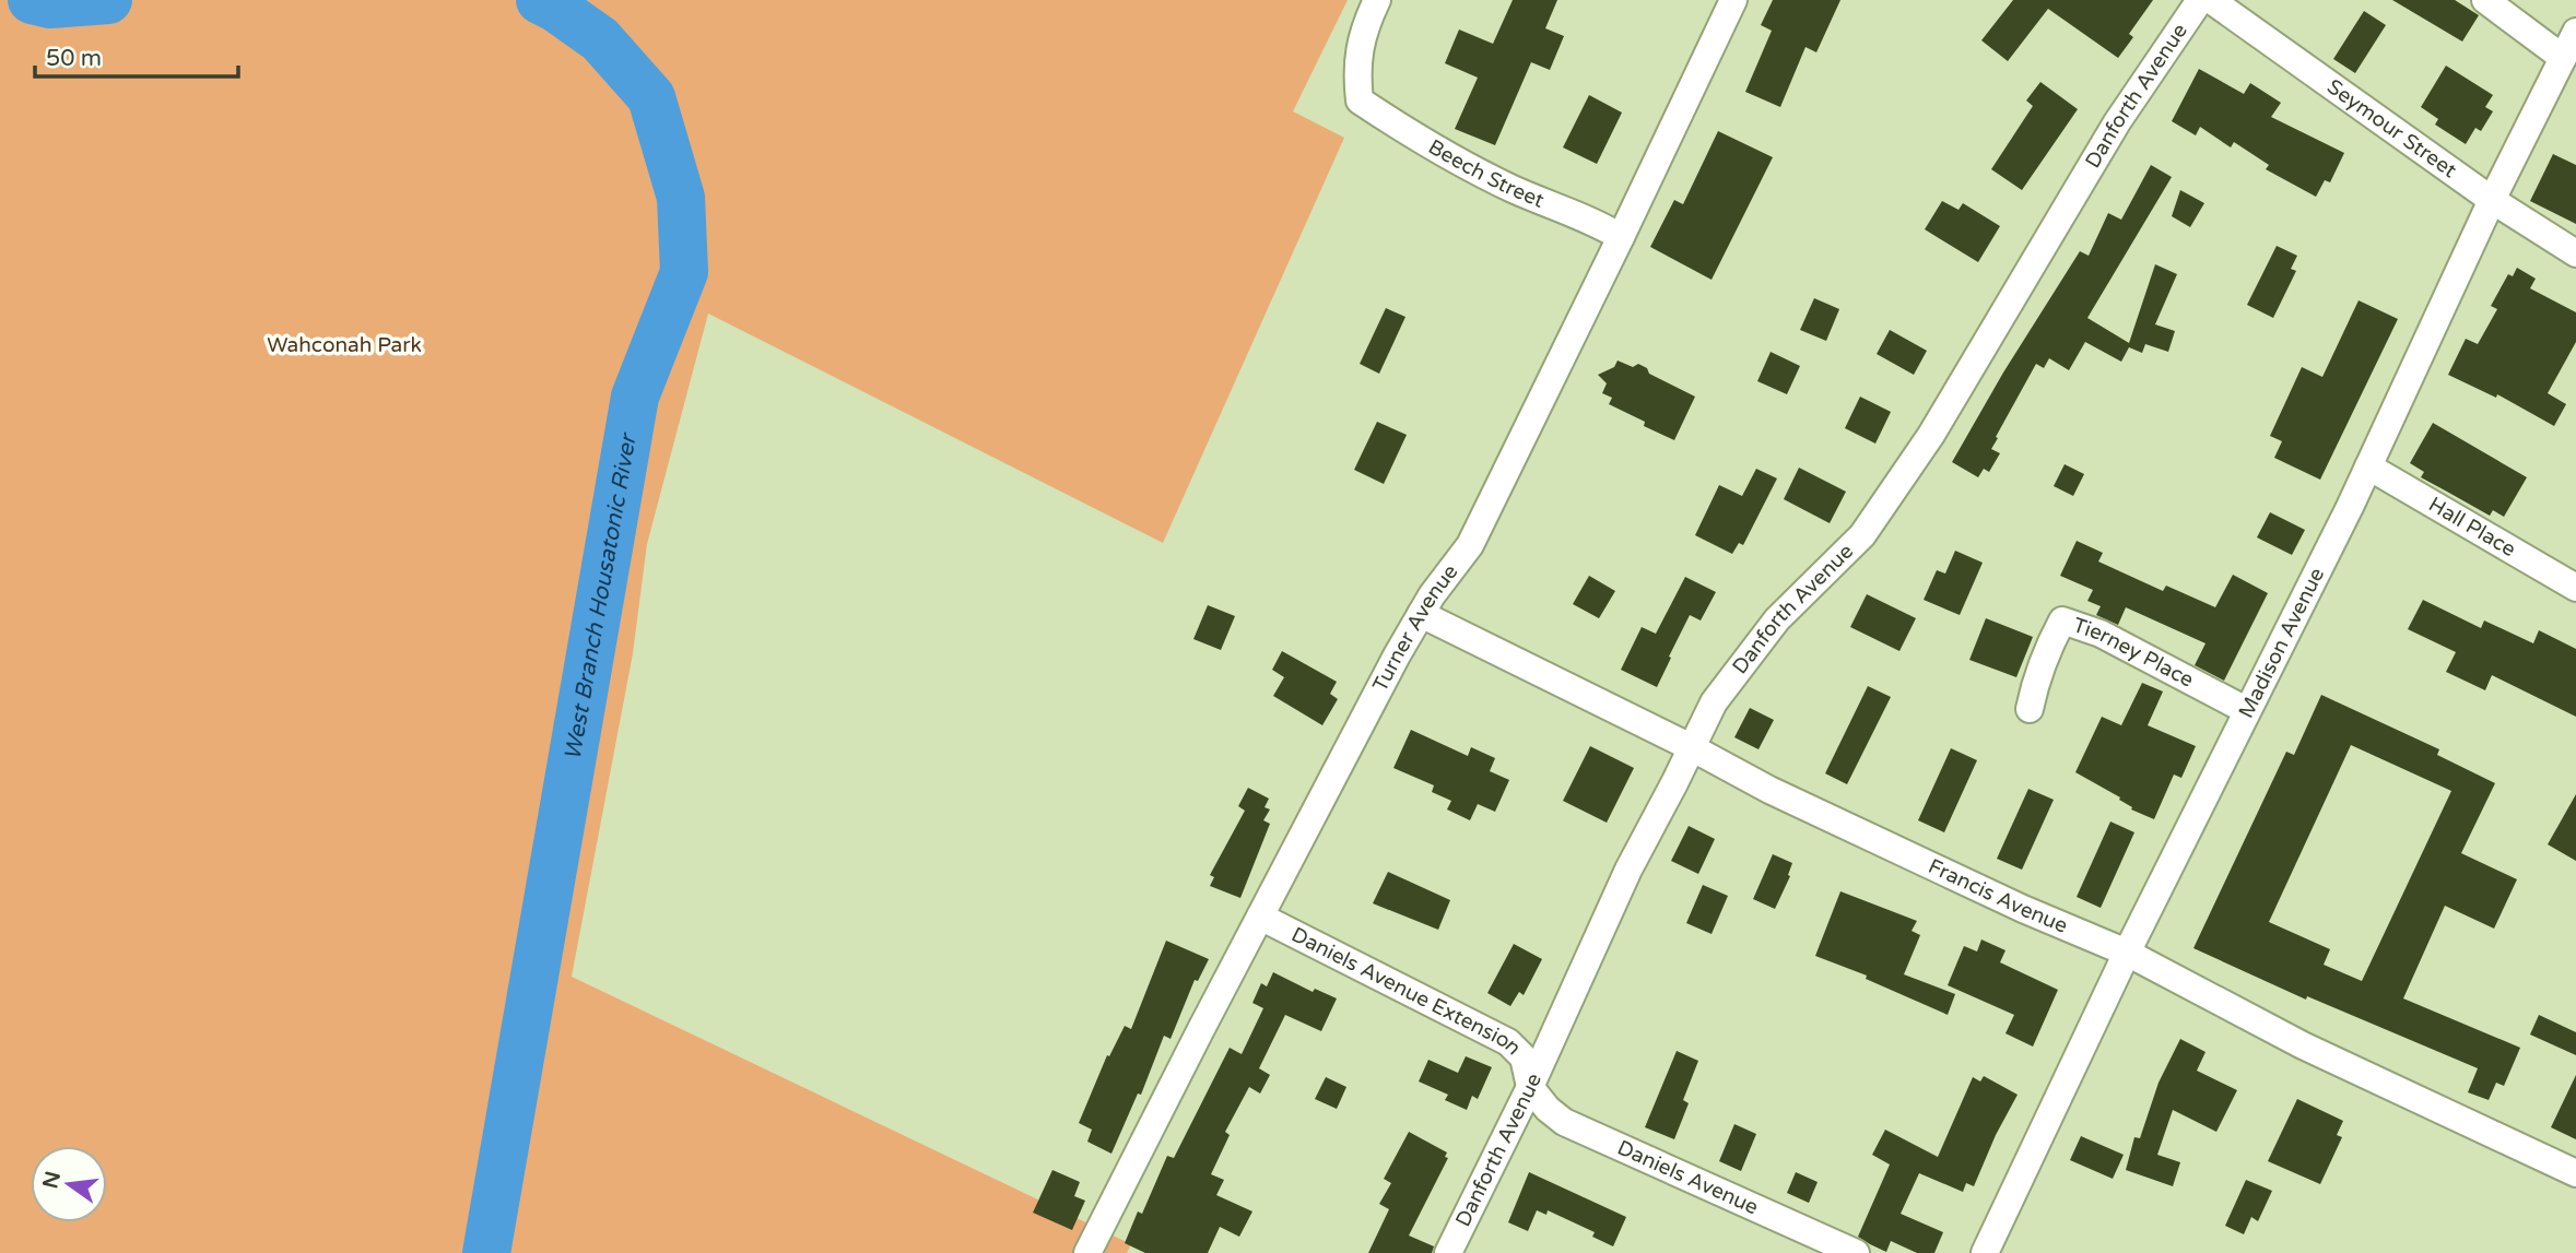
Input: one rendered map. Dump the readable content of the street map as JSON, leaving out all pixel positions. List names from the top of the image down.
{
  "streets": {
    "street": [
      "Danforth Avenue",
      "Seymour Street",
      "Beech Street",
      "Hall Place",
      "Turner Avenue",
      "Madison Avenue",
      "Tierney Place",
      "Francis Avenue",
      "Daniels Avenue Extension",
      "Daniels Avenue"
    ]
  },
  "crossings": [
    ["Danforth Avenue", "Francis Avenue"],
    ["Danforth Avenue", "Daniels Avenue Extension"],
    ["Danforth Avenue", "Daniels Avenue"],
    ["Seymour Street", "Madison Avenue"],
    ["Beech Street", "Turner Avenue"],
    ["Hall Place", "Madison Avenue"],
    ["Turner Avenue", "Francis Avenue"],
    ["Turner Avenue", "Daniels Avenue Extension"],
    ["Madison Avenue", "Tierney Place"],
    ["Madison Avenue", "Francis Avenue"],
    ["Daniels Avenue Extension", "Daniels Avenue"]
  ],
  "water": ["West Branch Housatonic River"],
  "parks": ["Wahconah Park"],
  "scale_bar": "50 m",
  "north": "left"
}
